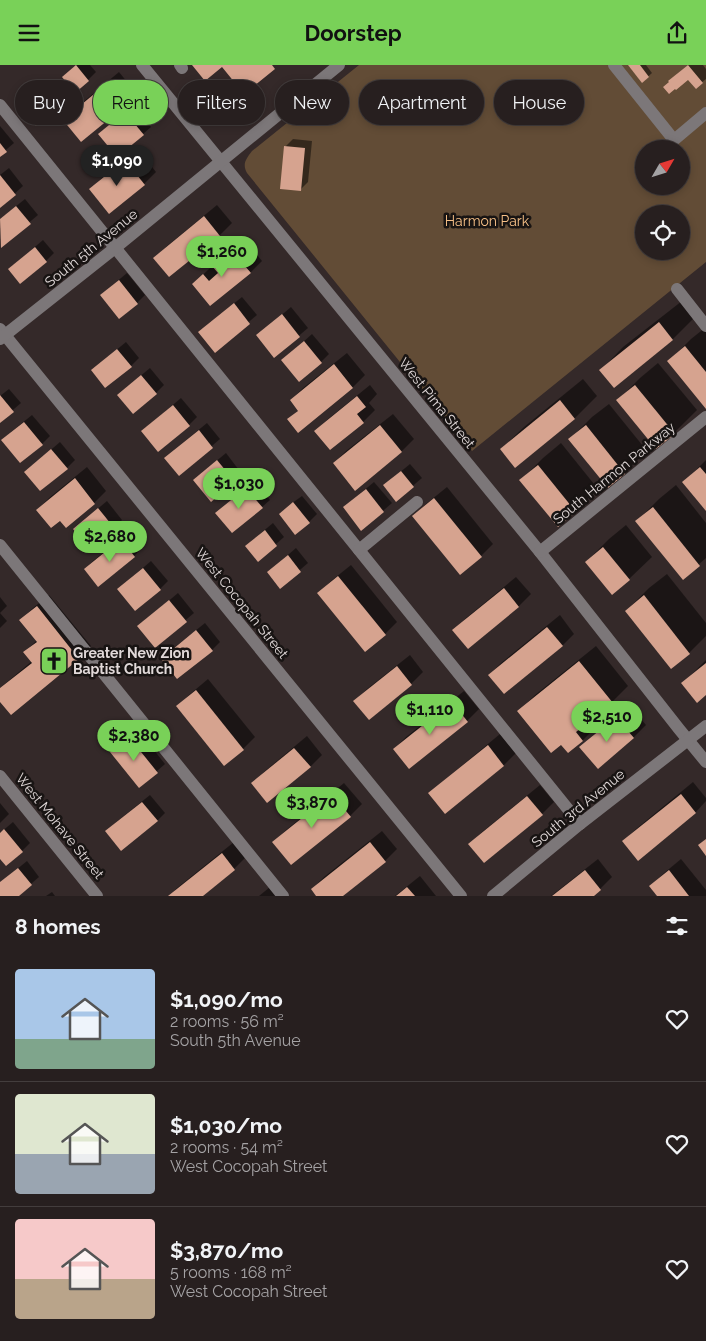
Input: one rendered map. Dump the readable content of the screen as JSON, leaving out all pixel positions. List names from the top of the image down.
{
  "streets": {
    "street": [
      "South 5th Avenue",
      "West Pima Street",
      "South Harmon Parkway",
      "West Cocopah Street",
      "South 3rd Avenue",
      "West Mohave Street"
    ]
  },
  "crossings": [
    ["South 5th Avenue", "West Pima Street"],
    ["South 5th Avenue", "West Cocopah Street"],
    ["West Pima Street", "South Harmon Parkway"],
    ["West Pima Street", "South 3rd Avenue"]
  ],
  "parks": ["Harmon Park"],
  "places": {
    "church": ["Greater New Zion Baptist Church"]
  },
  "north": "top right",
  "page": {
    "header": "Doorstep",
    "chip": [
      "Buy",
      "Rent",
      "Filters",
      "New",
      "Apartment",
      "House"
    ],
    "price": [
      "$1,090",
      "$1,260",
      "$1,030",
      "$2,680",
      "$1,110",
      "$2,510",
      "$2,380",
      "$3,870"
    ],
    "heading": "8 homes",
    "list": [
      {
        "name": "$1,090/mo",
        "note": "2 rooms · 56 m² · South 5th Avenue"
      },
      {
        "name": "$1,030/mo",
        "note": "2 rooms · 54 m² · West Cocopah Street"
      },
      {
        "name": "$3,870/mo",
        "note": "5 rooms · 168 m² · West Cocopah Street"
      }
    ]
  }
}
